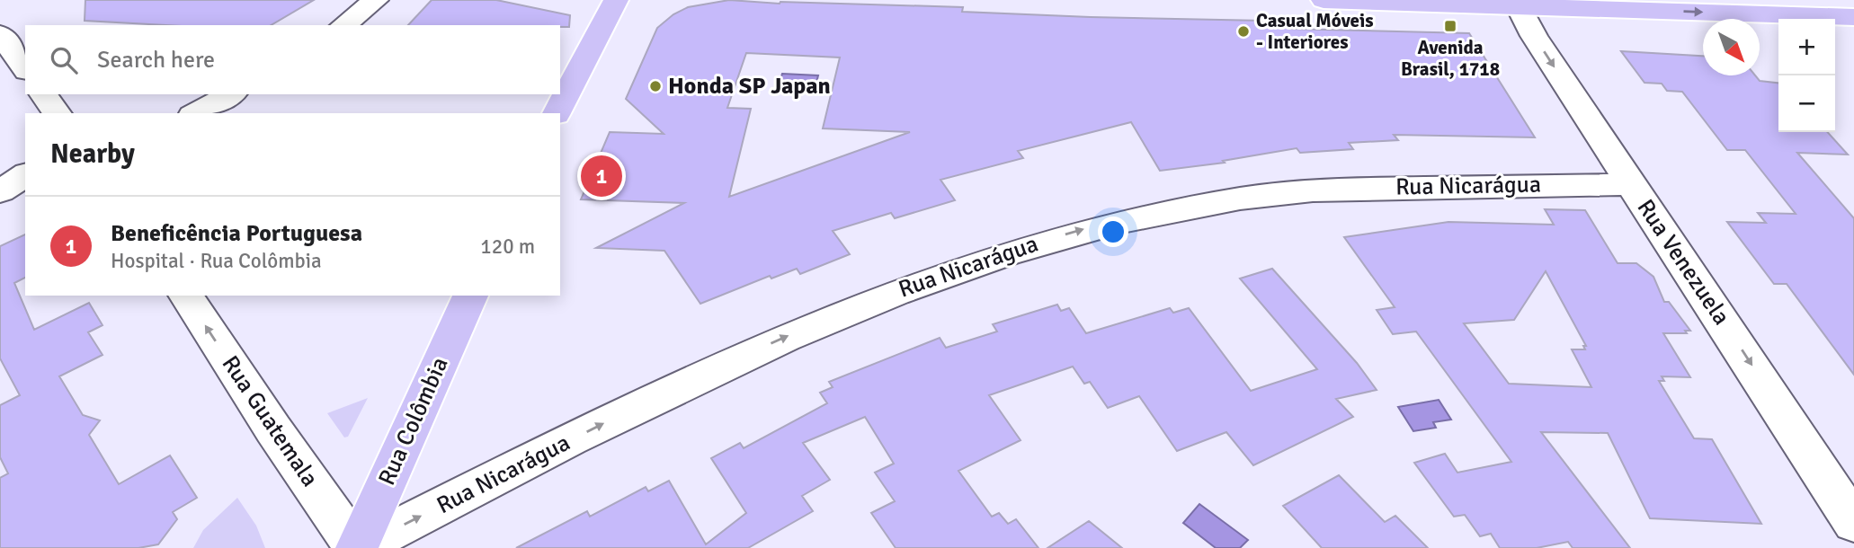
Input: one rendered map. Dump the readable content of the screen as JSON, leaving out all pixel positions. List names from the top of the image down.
{
  "streets": {
    "main road": ["Rua Colômbia"],
    "street": ["Rua Nicarágua", "Rua Venezuela", "Rua Guatemala"]
  },
  "crossings": [
    ["Rua Nicarágua", "Rua Venezuela"],
    ["Rua Nicarágua", "Rua Guatemala"],
    ["Rua Nicarágua", "Rua Colômbia"],
    ["Rua Guatemala", "Rua Colômbia"]
  ],
  "one_way": ["Rua Nicarágua", "Rua Venezuela", "Rua Guatemala"],
  "places": {
    "transit": ["Avenida Brasil, 1718"],
    "other": ["Casual Móveis - Interiores", "Honda SP Japan"]
  },
  "north": "bottom right",
  "page": {
    "map_buttons": ["+", "−"],
    "search": "Search here",
    "heading": "Nearby",
    "pins": "1",
    "list": [
      {
        "mark": "1",
        "name": "Beneficência Portuguesa",
        "note": "Hospital · Rua Colômbia",
        "value": "120 m"
      }
    ]
  }
}
